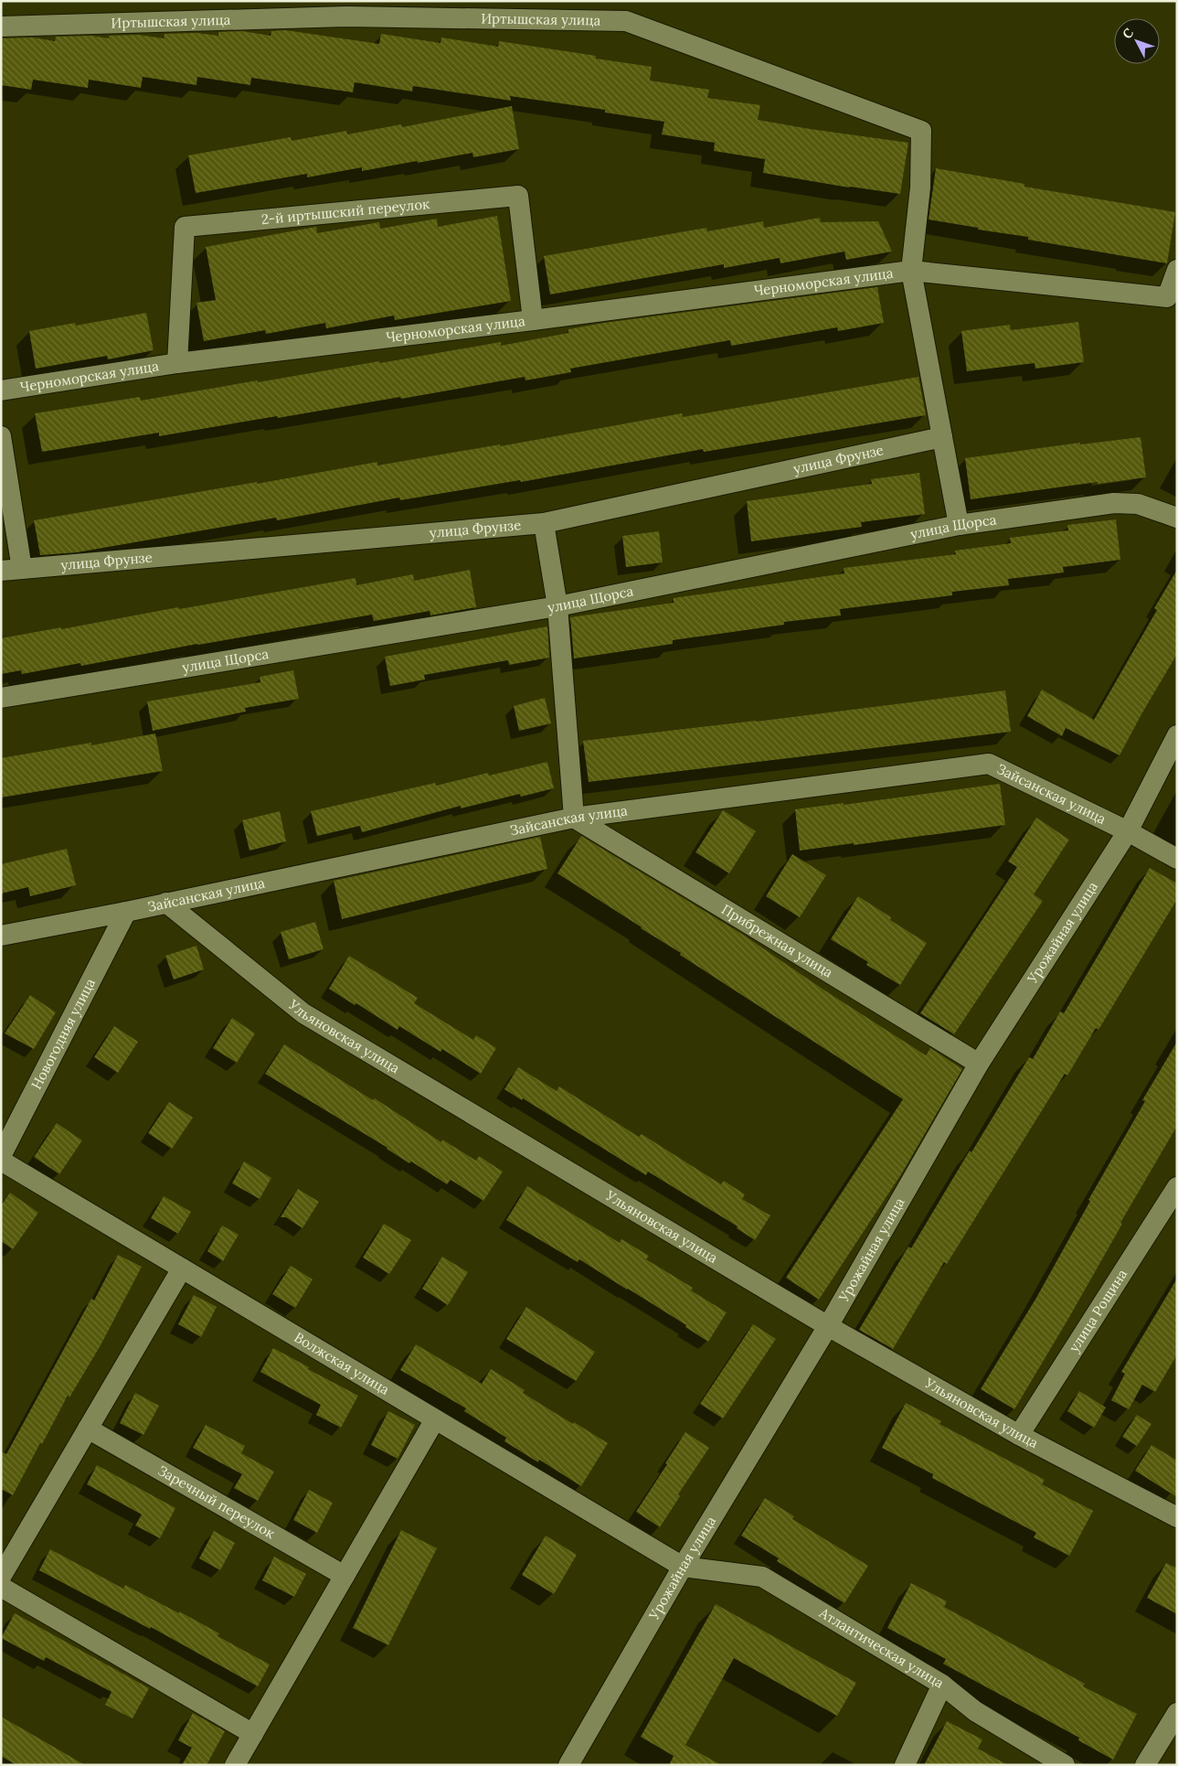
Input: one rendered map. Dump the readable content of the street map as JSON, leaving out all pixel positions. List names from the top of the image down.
{
  "streets": {
    "street": [
      "Иртышская улица",
      "2-й иртышский переулок",
      "Черноморская улица",
      "улица Фрунзе",
      "улица Щорса",
      "Зайсанская улица",
      "Урожайная улица",
      "Прибрежная улица",
      "Новогодняя улица",
      "Ульяновская улица",
      "улица Рощина",
      "Волжская улица",
      "Заречный переулок",
      "Атлантическая улица"
    ]
  },
  "crossings": [
    ["Иртышская улица", "Черноморская улица"],
    ["2-й иртышский переулок", "Черноморская улица"],
    ["Зайсанская улица", "Урожайная улица"],
    ["Зайсанская улица", "Прибрежная улица"],
    ["Зайсанская улица", "Новогодняя улица"],
    ["Зайсанская улица", "Ульяновская улица"],
    ["Урожайная улица", "Прибрежная улица"],
    ["Урожайная улица", "Ульяновская улица"],
    ["Урожайная улица", "Волжская улица"],
    ["Урожайная улица", "Атлантическая улица"],
    ["Ульяновская улица", "улица Рощина"],
    ["Волжская улица", "Атлантическая улица"]
  ],
  "north": "top left"
}
